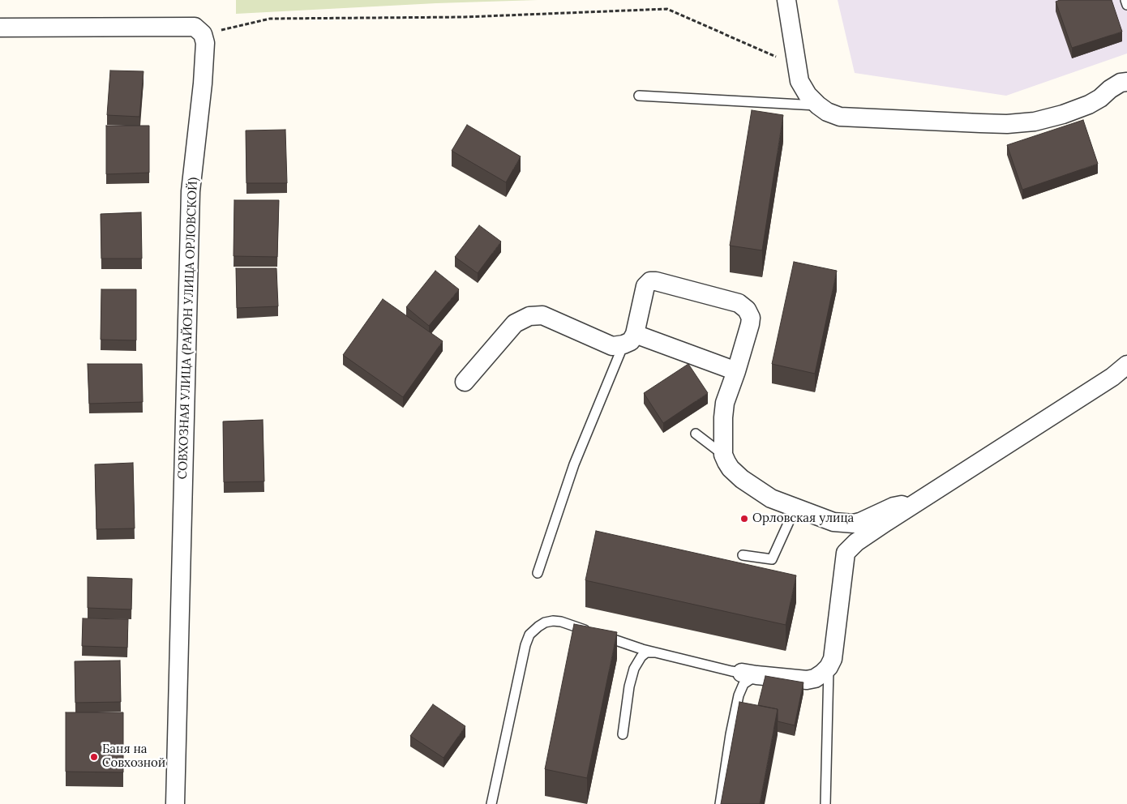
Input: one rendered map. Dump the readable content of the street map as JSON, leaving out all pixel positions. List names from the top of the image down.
{
  "streets": {
    "street": ["СОВХОЗНАЯ УЛИЦА (РАЙОН УЛИЦА ОРЛОВСКОЙ)"]
  },
  "places": ["Орловская улица", "Баня на Совхозной"]
}
